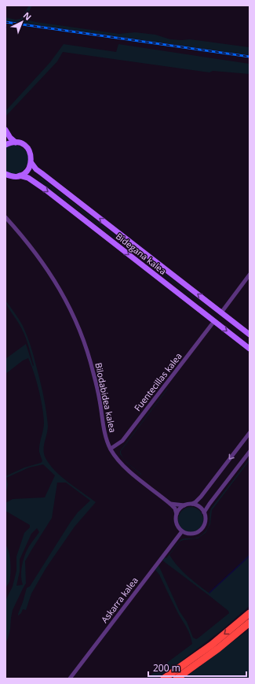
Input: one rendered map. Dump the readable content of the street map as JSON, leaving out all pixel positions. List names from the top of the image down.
{
  "streets": {
    "street": [
      "Bidegana kalea",
      "Fuentecillas kalea",
      "Bilodabidea kalea",
      "Askarra kalea"
    ]
  },
  "crossings": [
    ["Bidegana kalea", "Fuentecillas kalea"],
    ["Fuentecillas kalea", "Bilodabidea kalea"],
    ["Bilodabidea kalea", "Askarra kalea"]
  ],
  "scale_bar": "200 m",
  "north": "top right"
}
